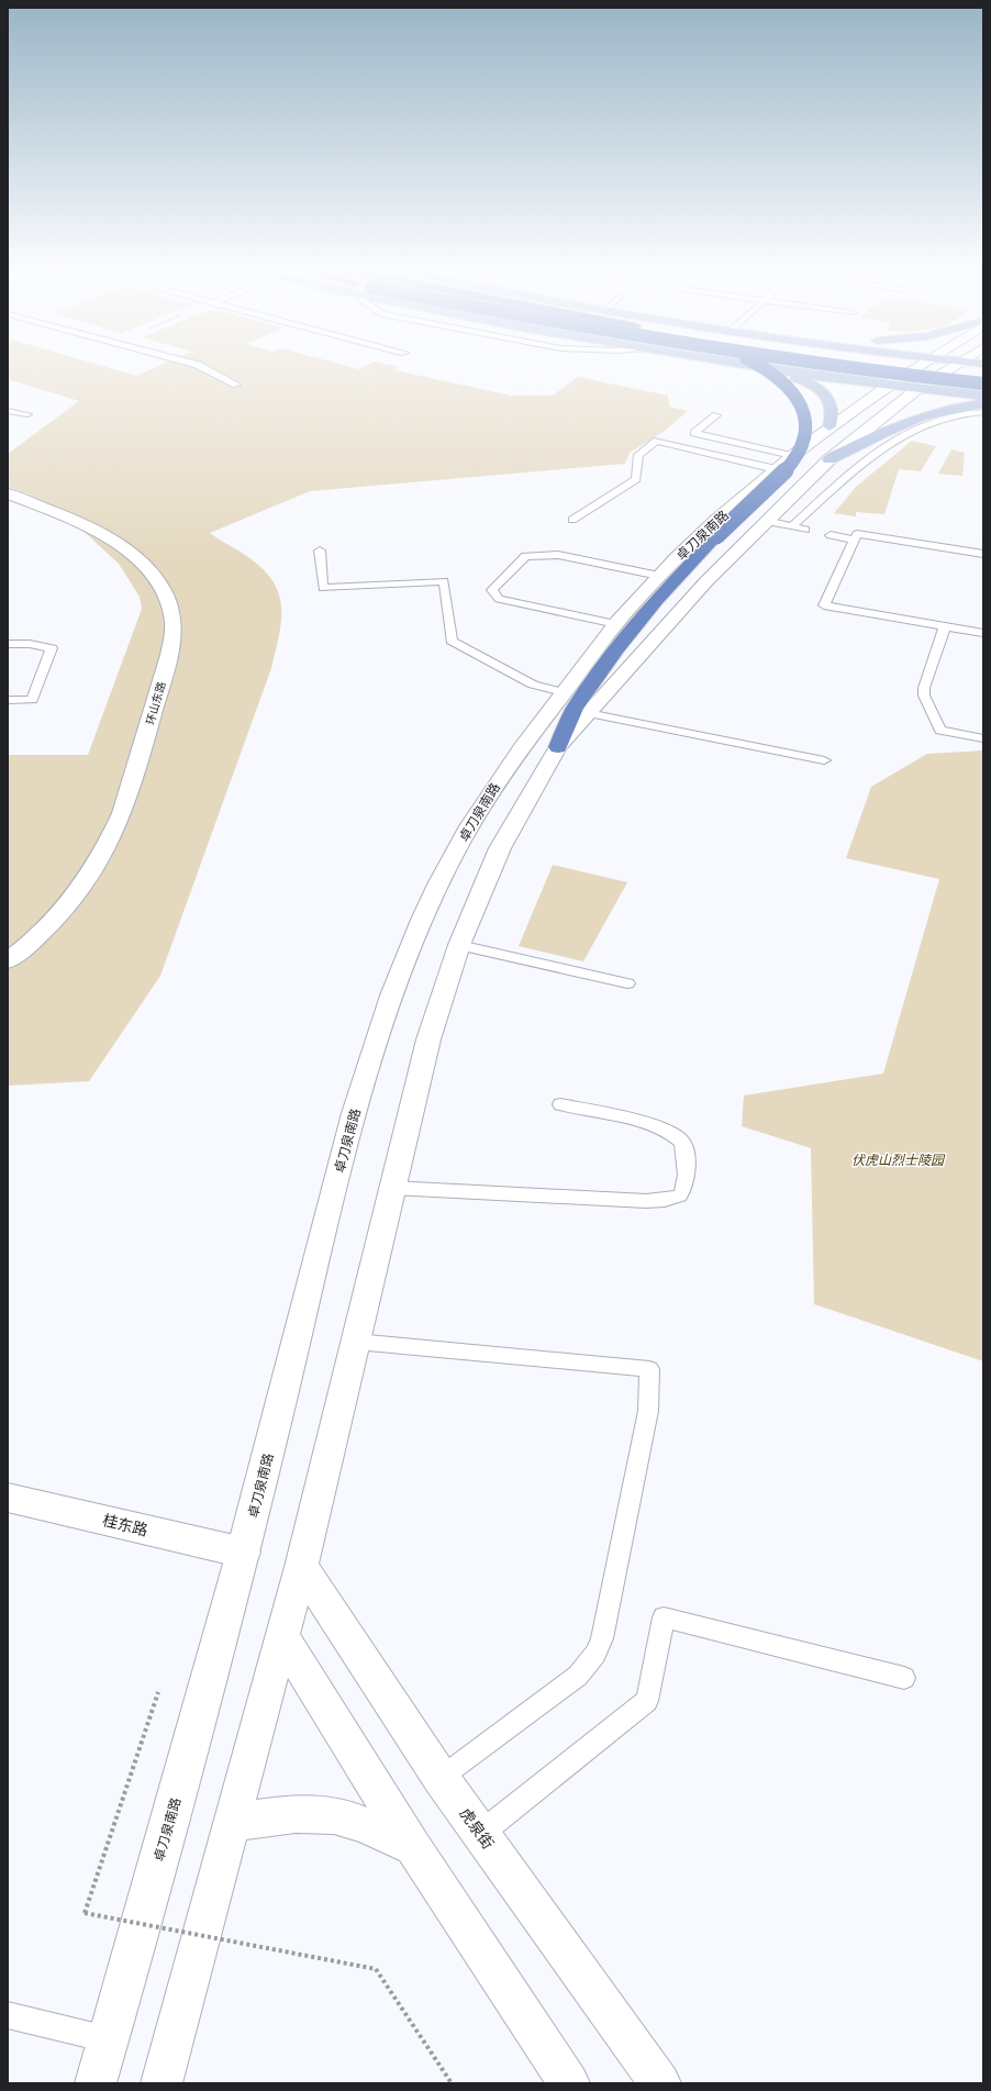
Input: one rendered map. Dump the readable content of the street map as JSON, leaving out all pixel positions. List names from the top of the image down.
{
  "streets": {
    "main road": [
      "卓刀泉南路",
      "环山东路",
      "桂东路",
      "虎泉街"
    ]
  },
  "crossings": [
    ["卓刀泉南路", "桂东路"]
  ],
  "parks": ["伏虎山烈士陵园"]
}
